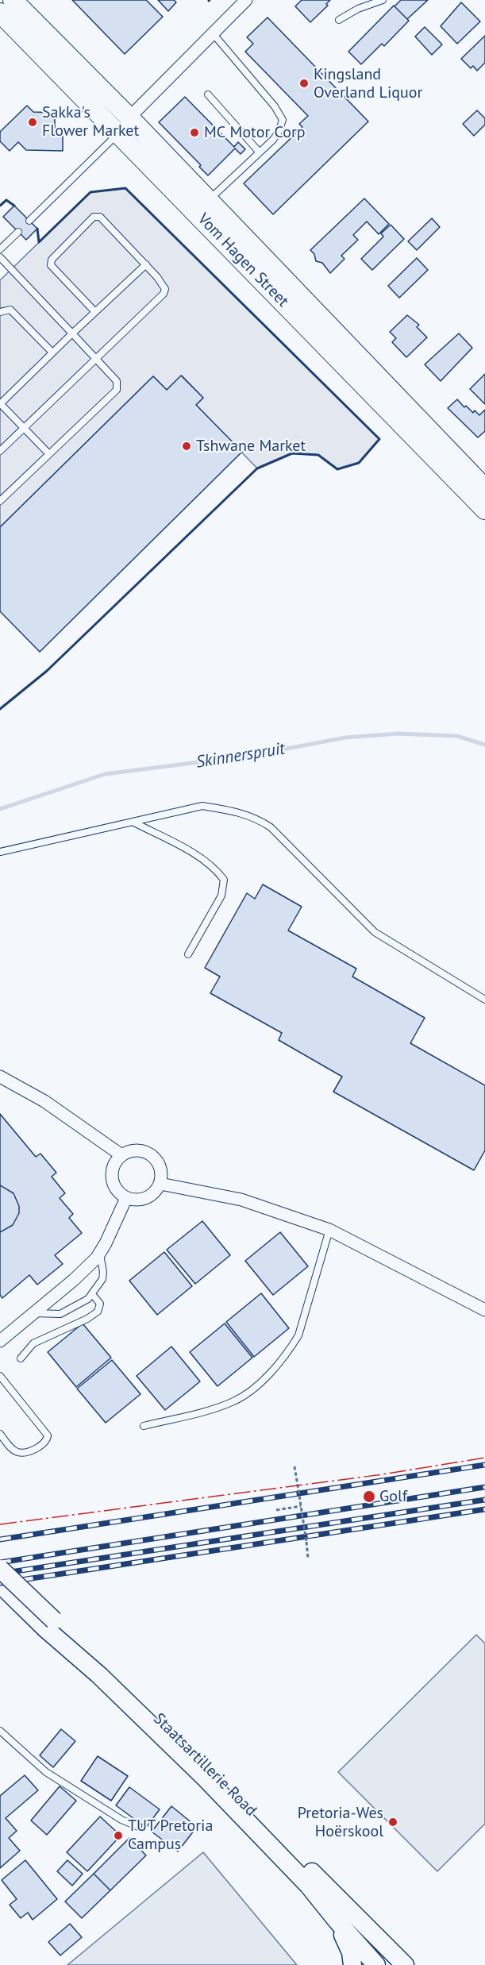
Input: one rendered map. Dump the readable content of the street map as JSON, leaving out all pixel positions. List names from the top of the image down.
{
  "streets": {
    "main road": ["Vom Hagen Street"],
    "street": ["Staatsartillerie Road"]
  },
  "water": ["Skinnerspruit"],
  "places": [
    "Kingsland Overland Liquor",
    "Sakka's Flower Market",
    "MC Motor Corp",
    "Tshwane Market",
    "Golf",
    "Pretoria-Wes Hoërskool",
    "TUT Pretoria Campus"
  ]
}
